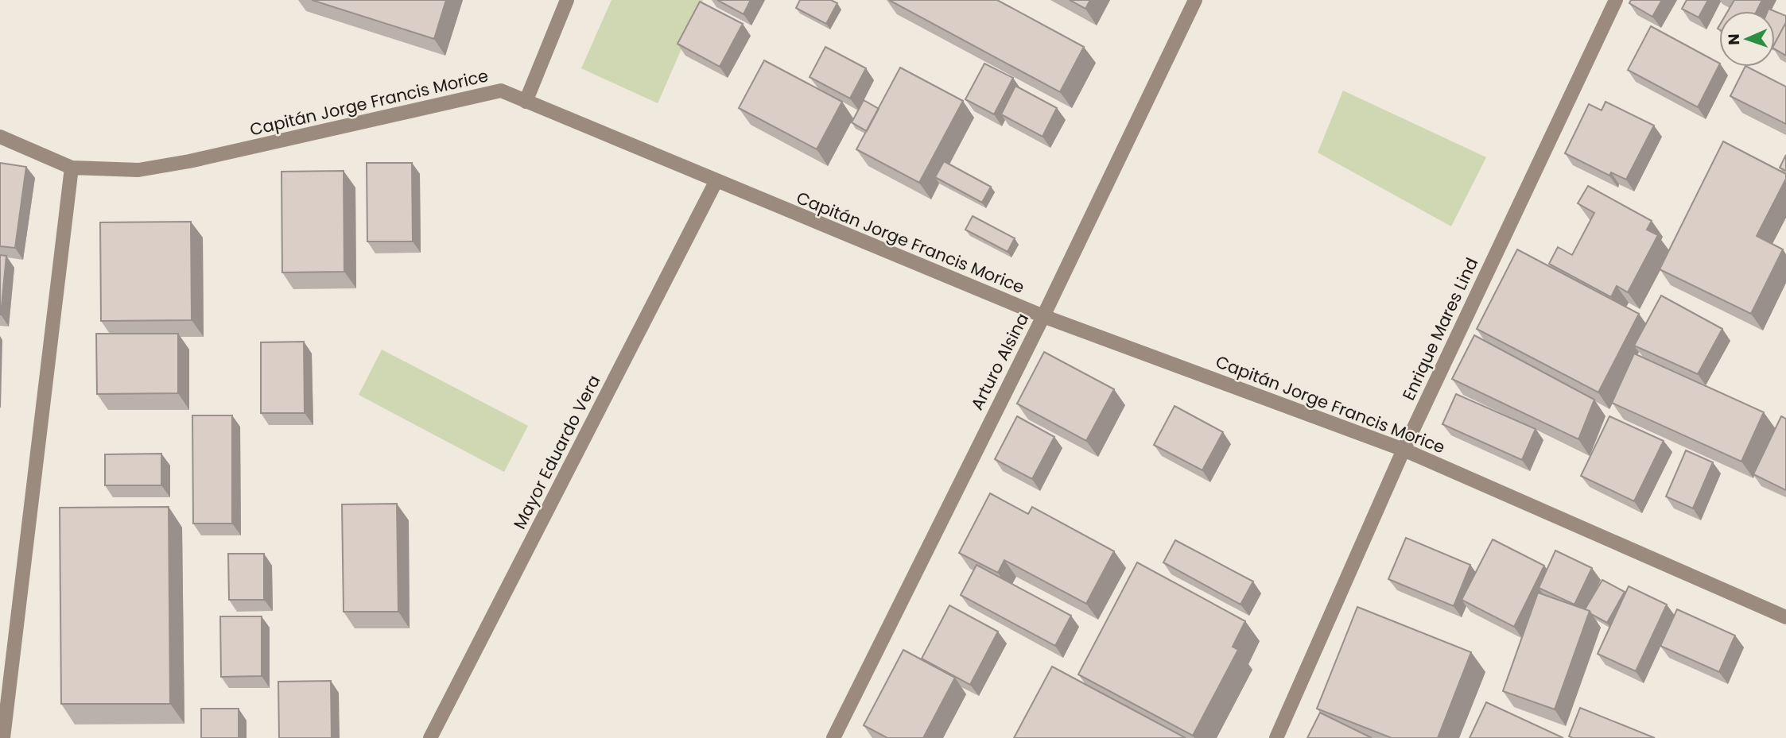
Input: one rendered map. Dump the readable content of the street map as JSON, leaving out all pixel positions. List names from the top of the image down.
{
  "streets": {
    "street": [
      "Capitán Jorge Francis Morice",
      "Enrique Mares Lind",
      "Arturo Alsina",
      "Mayor Eduardo Vera"
    ]
  },
  "crossings": [
    ["Capitán Jorge Francis Morice", "Enrique Mares Lind"],
    ["Capitán Jorge Francis Morice", "Arturo Alsina"],
    ["Capitán Jorge Francis Morice", "Mayor Eduardo Vera"]
  ],
  "north": "left"
}
